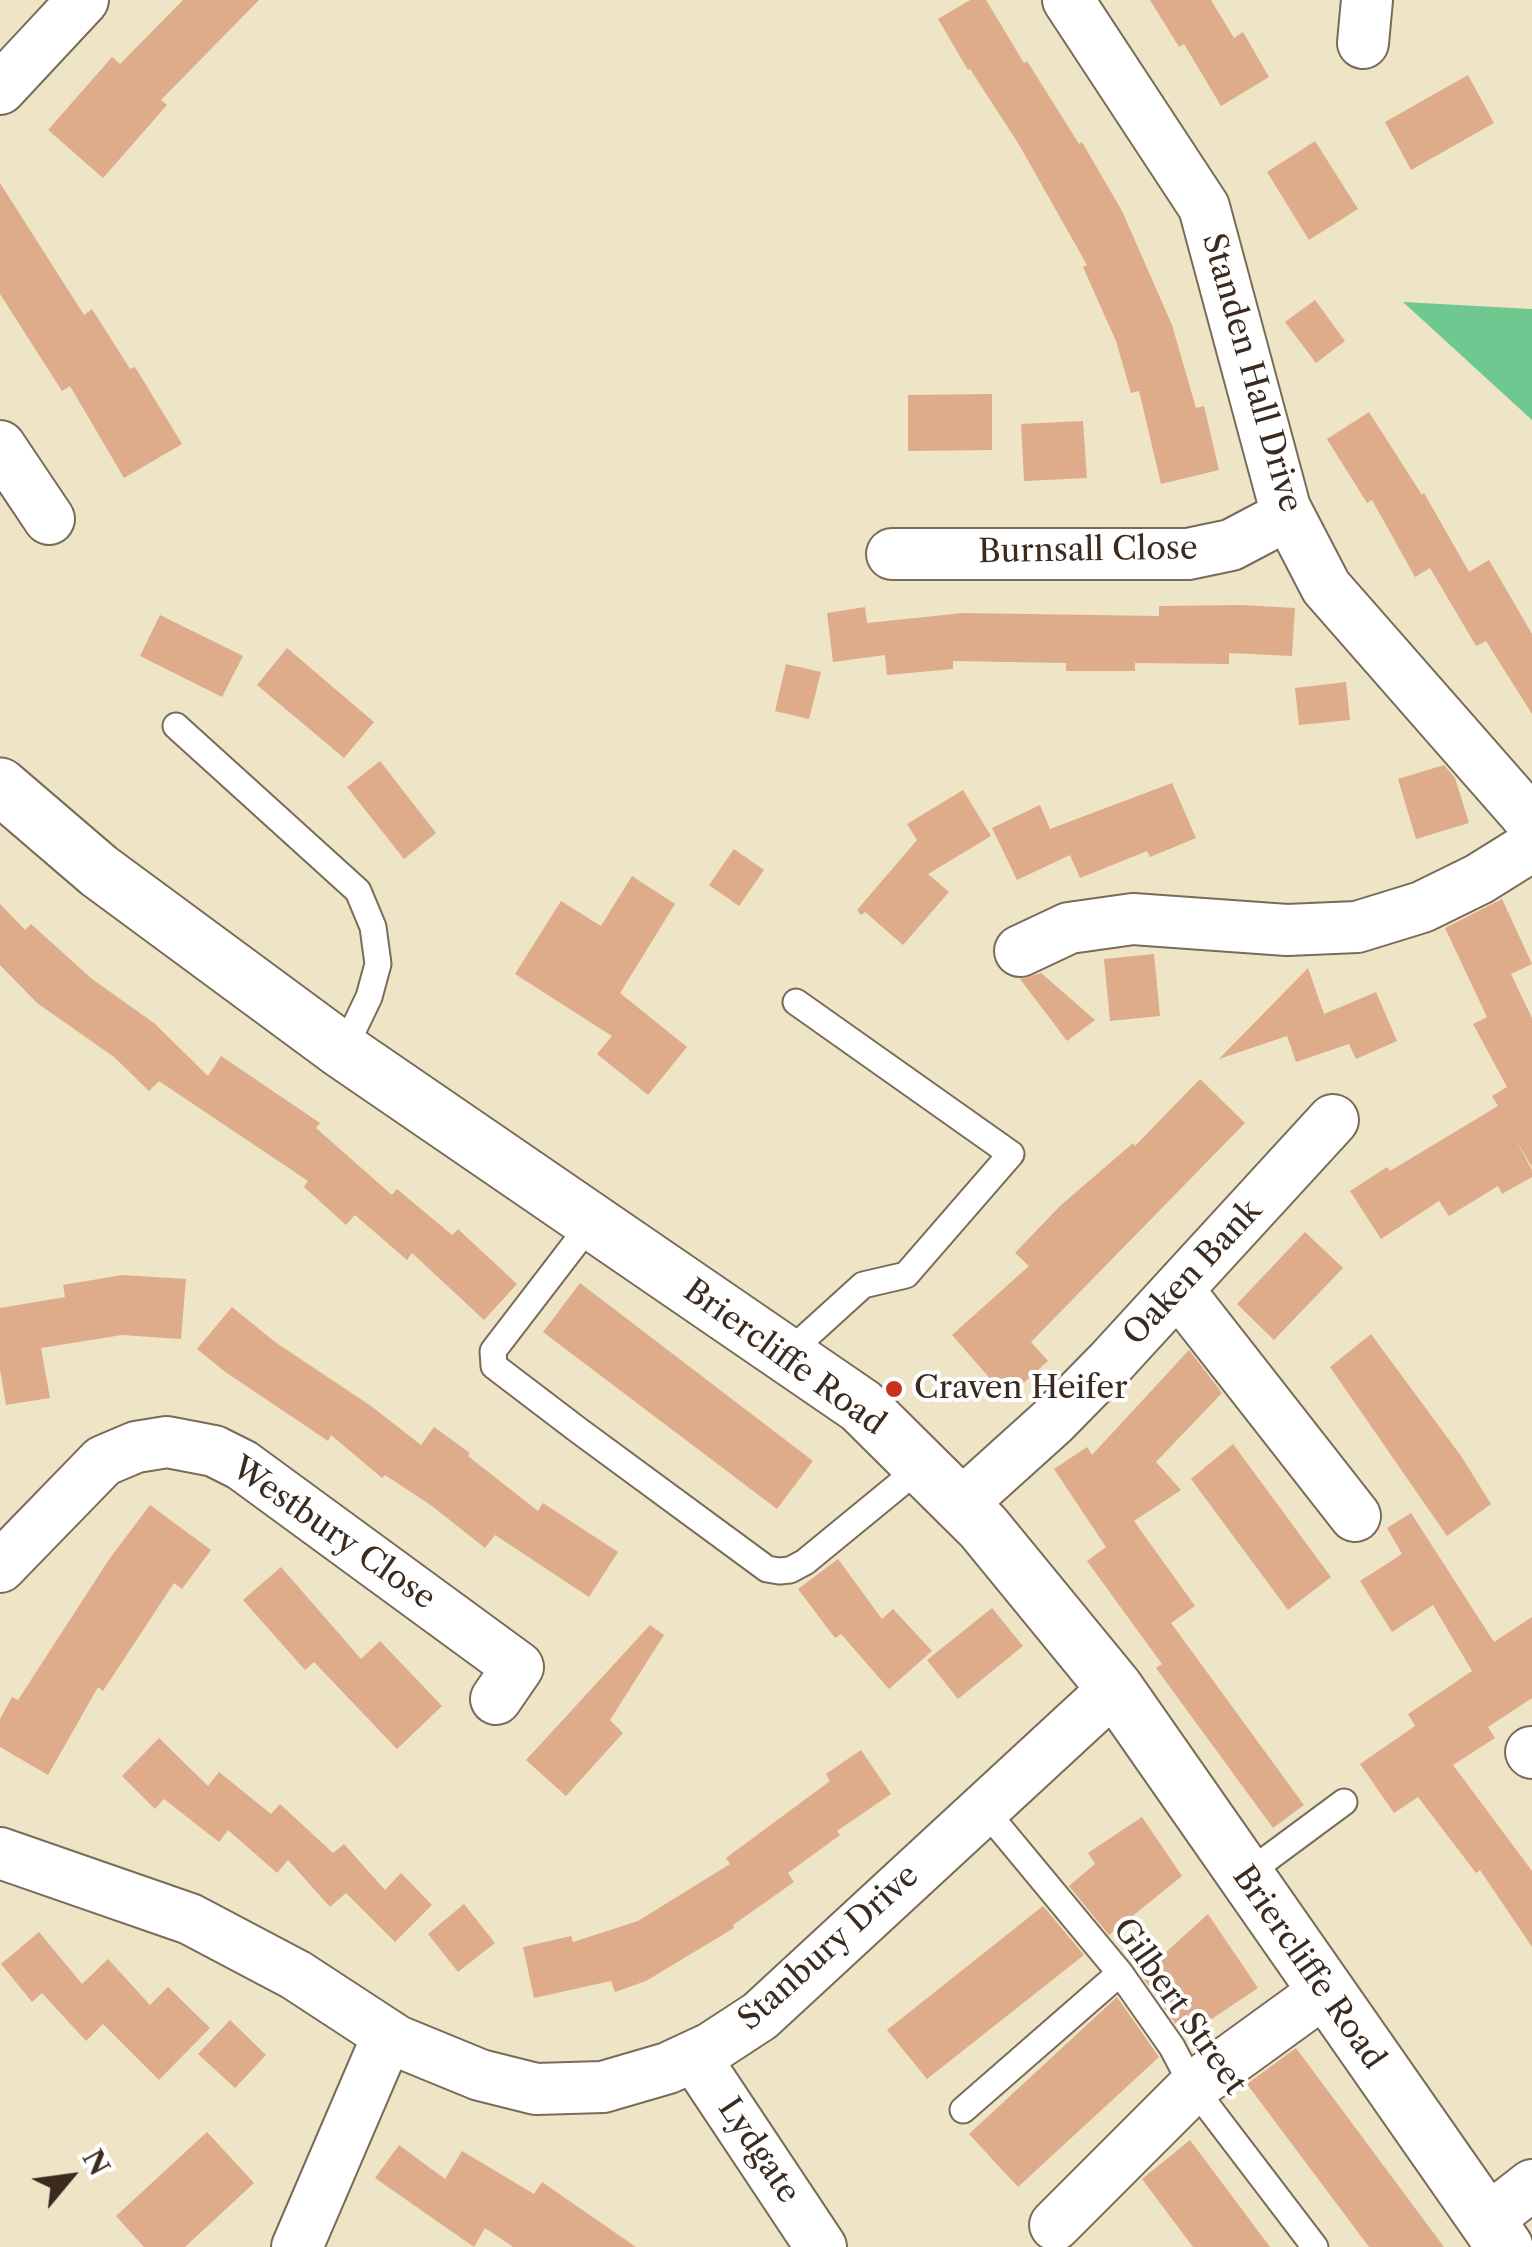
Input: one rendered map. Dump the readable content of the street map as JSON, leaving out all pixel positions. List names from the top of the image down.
{
  "streets": {
    "street": [
      "Standen Hall Drive",
      "Burnsall Close",
      "Oaken Bank",
      "Briercliffe Road",
      "Westbury Close",
      "Stanbury Drive",
      "Lydgate"
    ],
    "lane": ["Gilbert Street"]
  },
  "crossings": [
    ["Standen Hall Drive", "Burnsall Close"],
    ["Oaken Bank", "Briercliffe Road"],
    ["Briercliffe Road", "Stanbury Drive"],
    ["Stanbury Drive", "Gilbert Street"],
    ["Stanbury Drive", "Lydgate"]
  ],
  "places": ["Craven Heifer"],
  "north": "top right"
}
